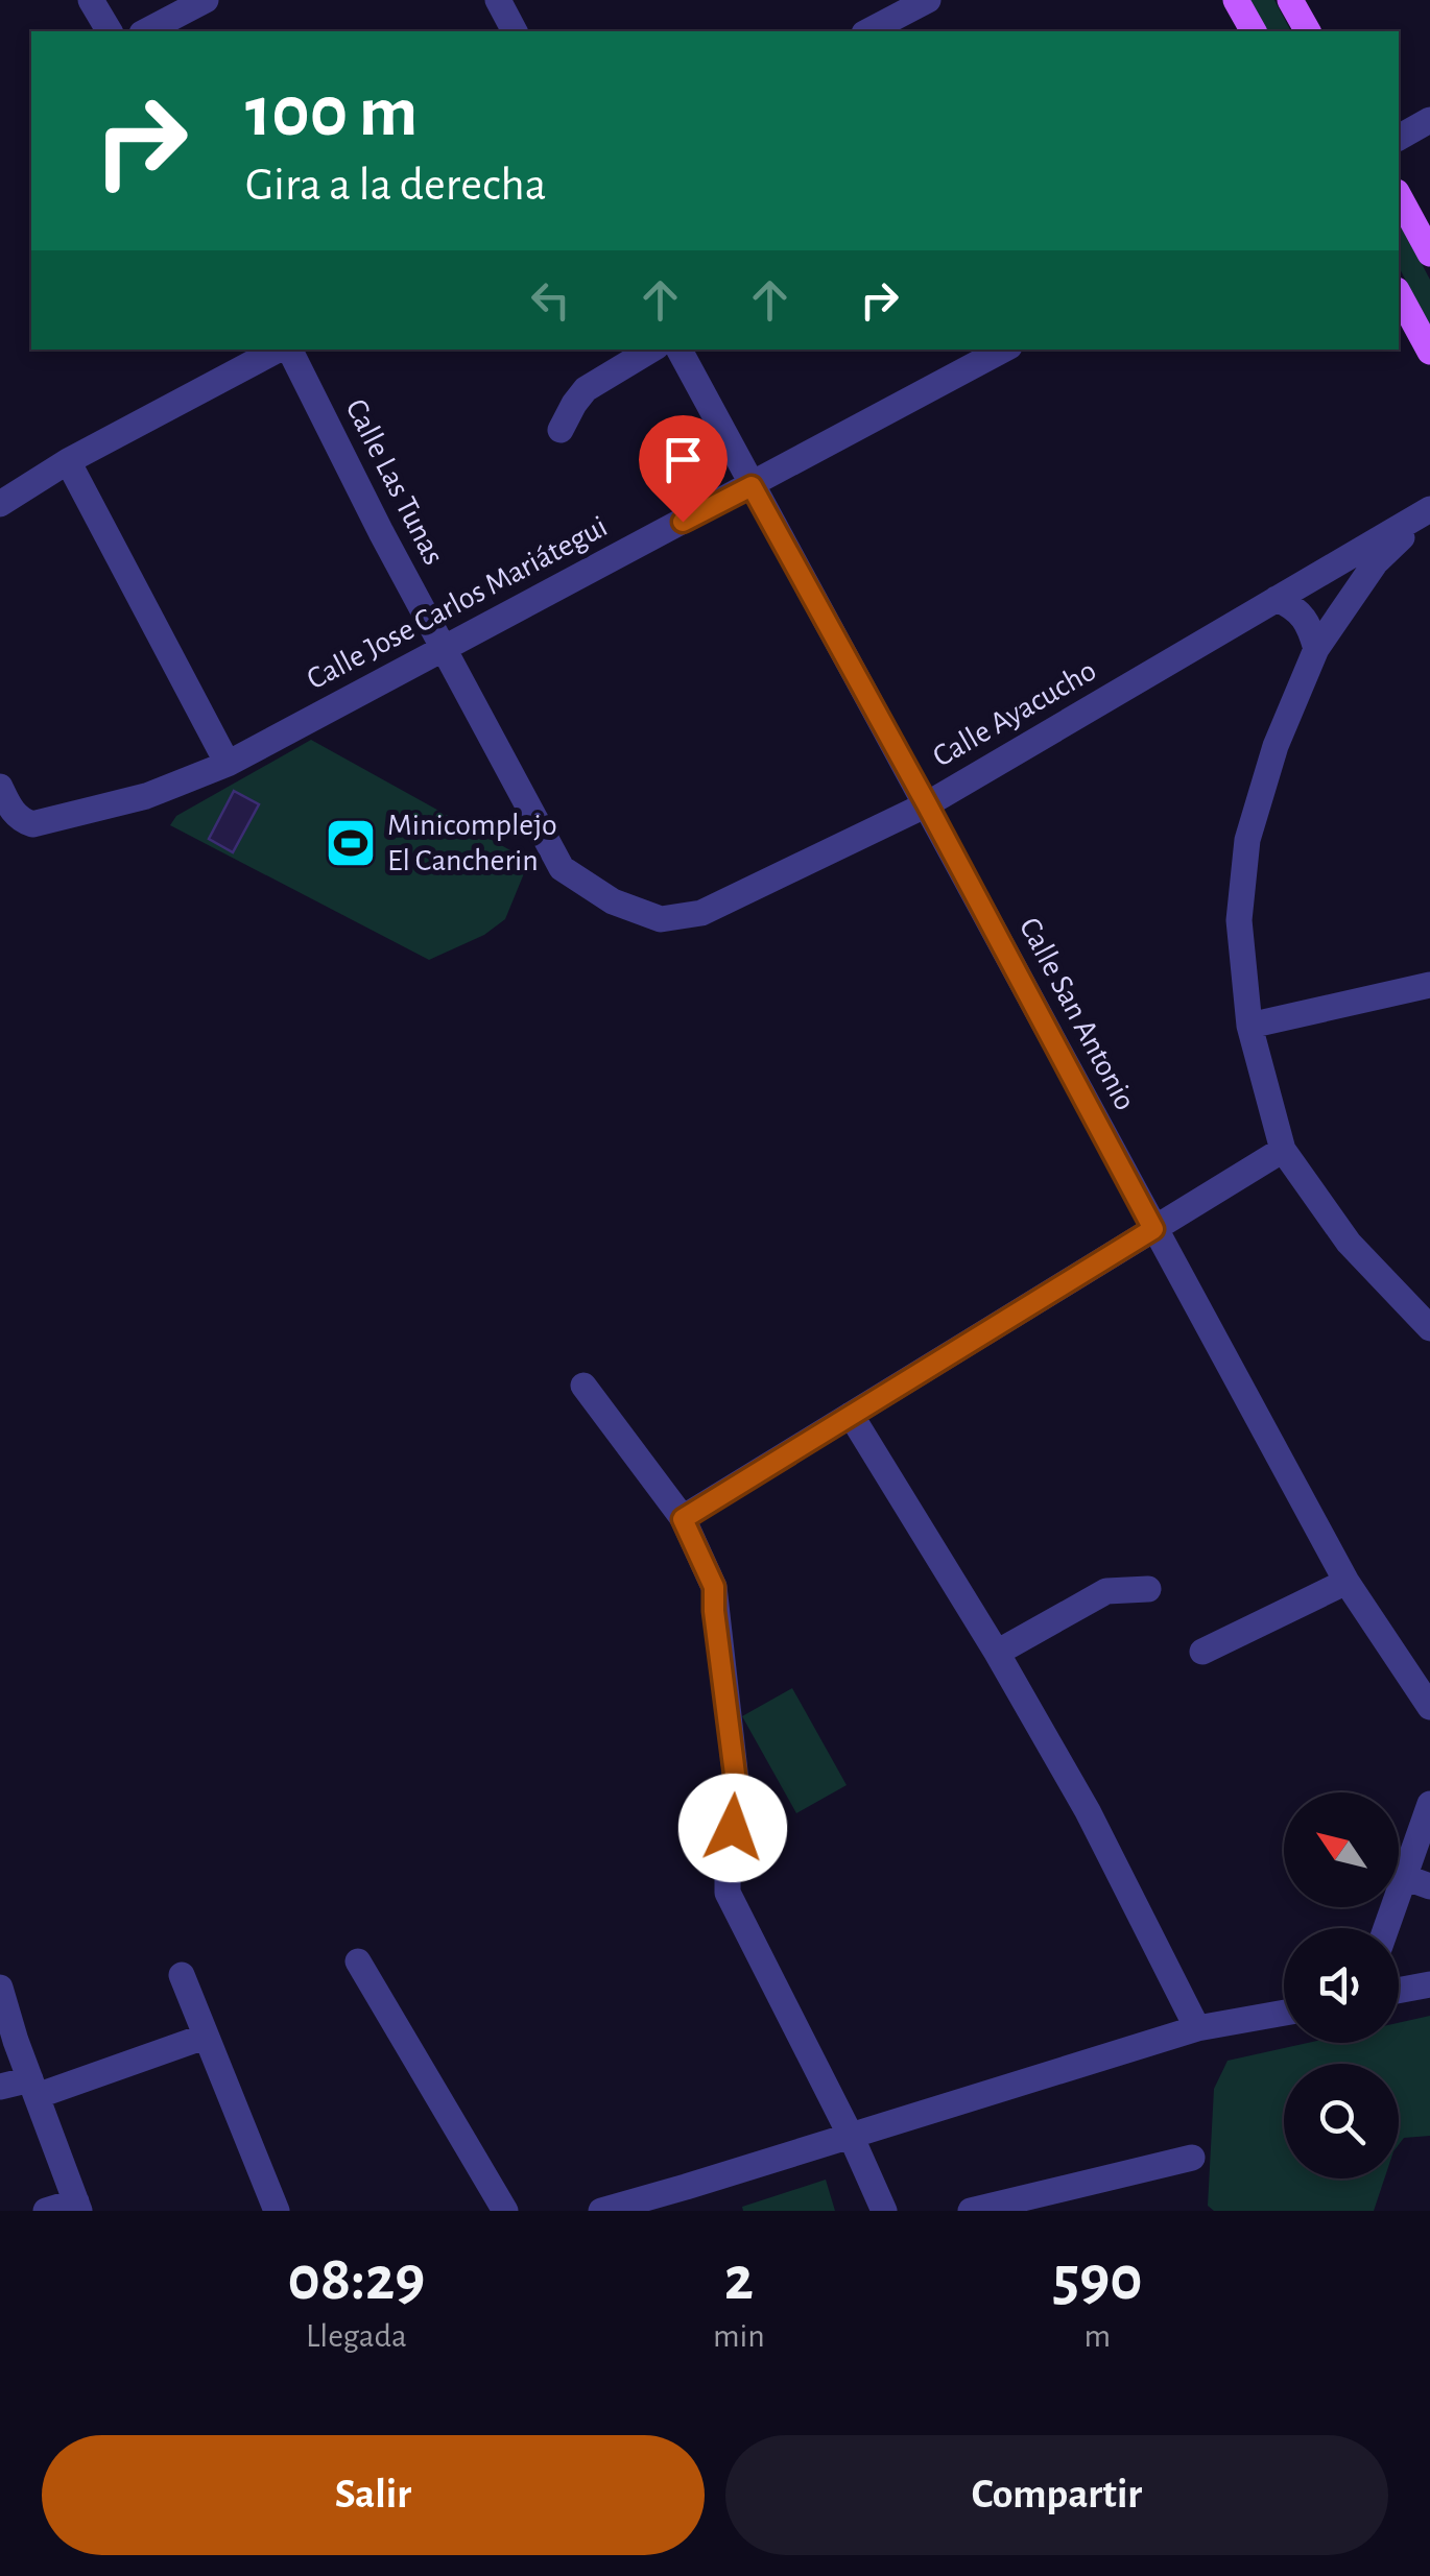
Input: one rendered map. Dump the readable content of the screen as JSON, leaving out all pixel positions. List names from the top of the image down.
{
  "streets": {
    "street": [
      "Calle Las Tunas",
      "Calle Jose Carlos Mariátegui",
      "Calle Ayacucho",
      "Calle San Antonio"
    ]
  },
  "crossings": [
    ["Calle Las Tunas", "Calle Jose Carlos Mariátegui"],
    ["Calle Las Tunas", "Calle Ayacucho"],
    ["Calle Jose Carlos Mariátegui", "Calle San Antonio"],
    ["Calle Ayacucho", "Calle San Antonio"]
  ],
  "places": {
    "sports": ["Minicomplejo El Cancherin"]
  },
  "north": "top left",
  "page": {
    "turn": ["100 m", "Gira a la derecha"],
    "eta": [
      "08:29",
      "Llegada",
      "2",
      "min",
      "590",
      "m"
    ],
    "buttons": ["Salir", "Compartir"]
  }
}
